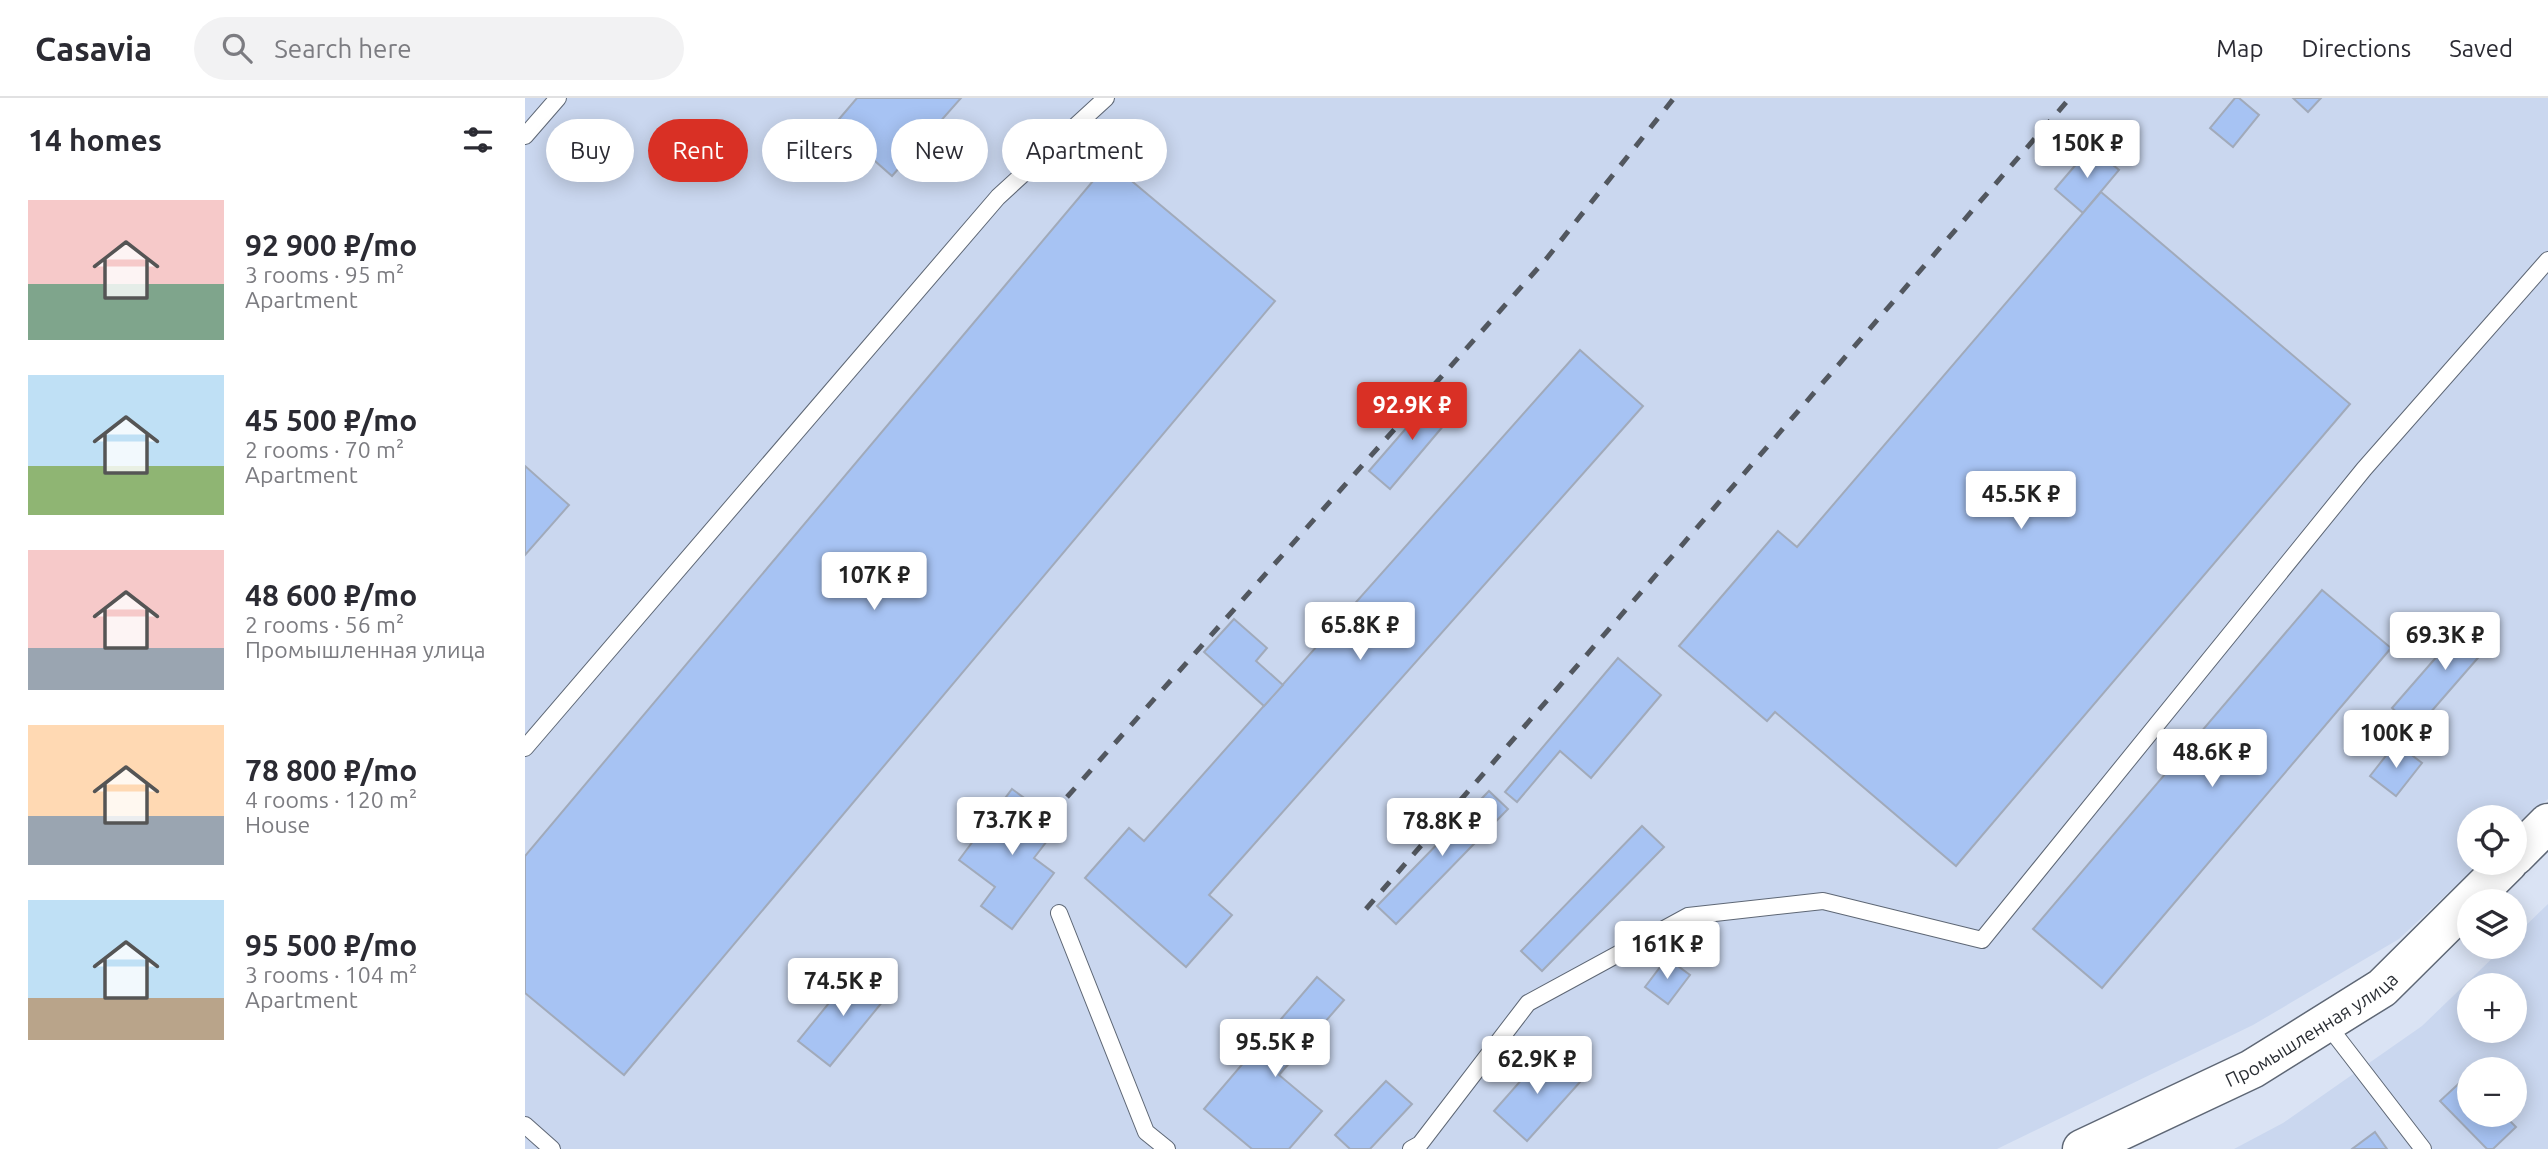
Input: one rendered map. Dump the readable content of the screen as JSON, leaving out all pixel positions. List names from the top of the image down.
{
  "streets": {
    "main road": ["Промышленная улица"]
  },
  "page": {
    "header": "Casavia",
    "search": "Search here",
    "nav": ["Map", "Directions", "Saved"],
    "heading": "14 homes",
    "chip": [
      "Buy",
      "Rent",
      "Filters",
      "New",
      "Apartment"
    ],
    "price": [
      "150K ₽",
      "92.9K ₽",
      "45.5K ₽",
      "107K ₽",
      "65.8K ₽",
      "69.3K ₽",
      "100K ₽",
      "48.6K ₽",
      "73.7K ₽",
      "78.8K ₽",
      "161K ₽",
      "74.5K ₽",
      "95.5K ₽",
      "62.9K ₽"
    ],
    "list": [
      {
        "name": "92 900 ₽/mo",
        "note": "3 rooms · 95 m² · Apartment"
      },
      {
        "name": "45 500 ₽/mo",
        "note": "2 rooms · 70 m² · Apartment"
      },
      {
        "name": "48 600 ₽/mo",
        "note": "2 rooms · 56 m² · Промышленная улица"
      },
      {
        "name": "78 800 ₽/mo",
        "note": "4 rooms · 120 m² · House"
      },
      {
        "name": "95 500 ₽/mo",
        "note": "3 rooms · 104 m² · Apartment"
      }
    ],
    "map_buttons": ["+", "−"]
  }
}
